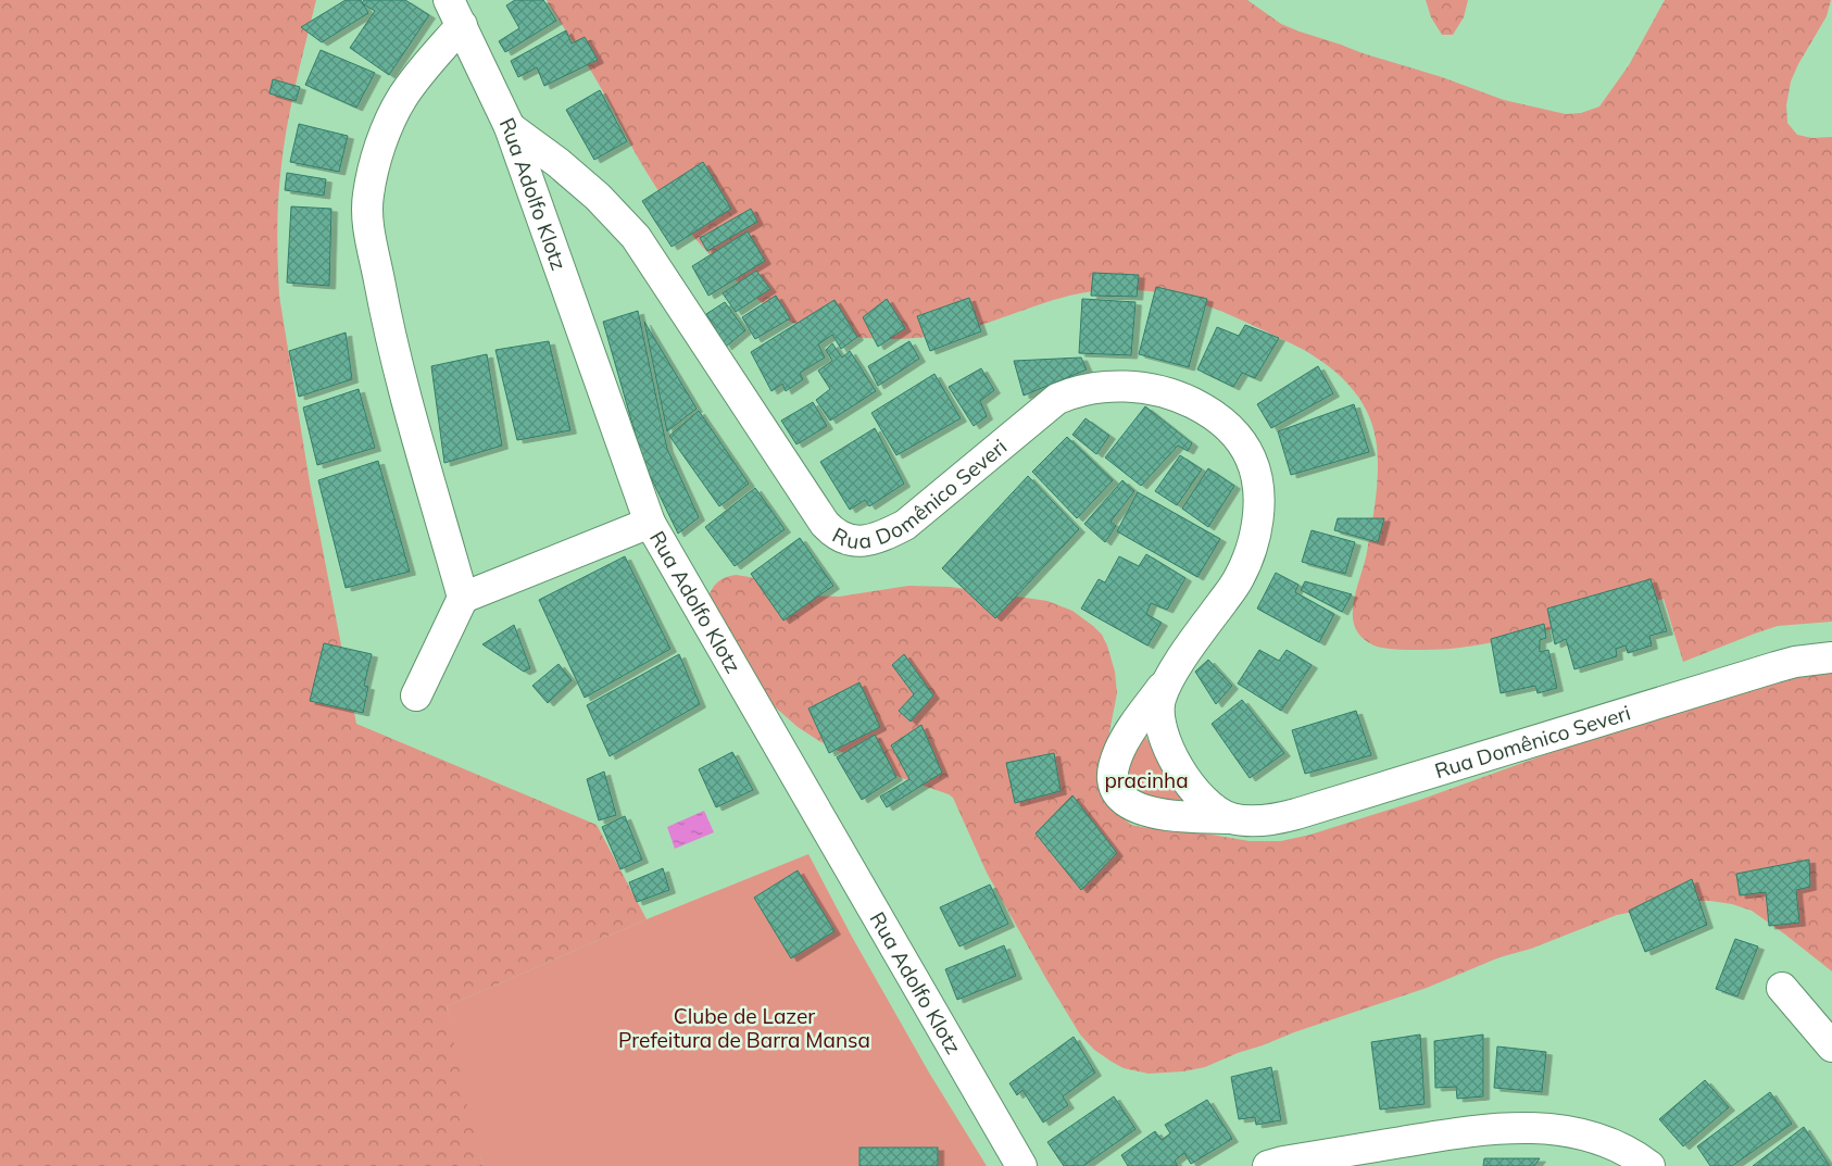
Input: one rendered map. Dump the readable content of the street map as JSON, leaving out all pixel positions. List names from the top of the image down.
{
  "streets": {
    "street": ["Rua Adolfo Klotz", "Rua Domênico Severi"]
  },
  "crossings": [
    ["Rua Adolfo Klotz", "Rua Domênico Severi"]
  ],
  "parks": ["pracinha", "Clube de Lazer Prefeitura de Barra Mansa"]
}
